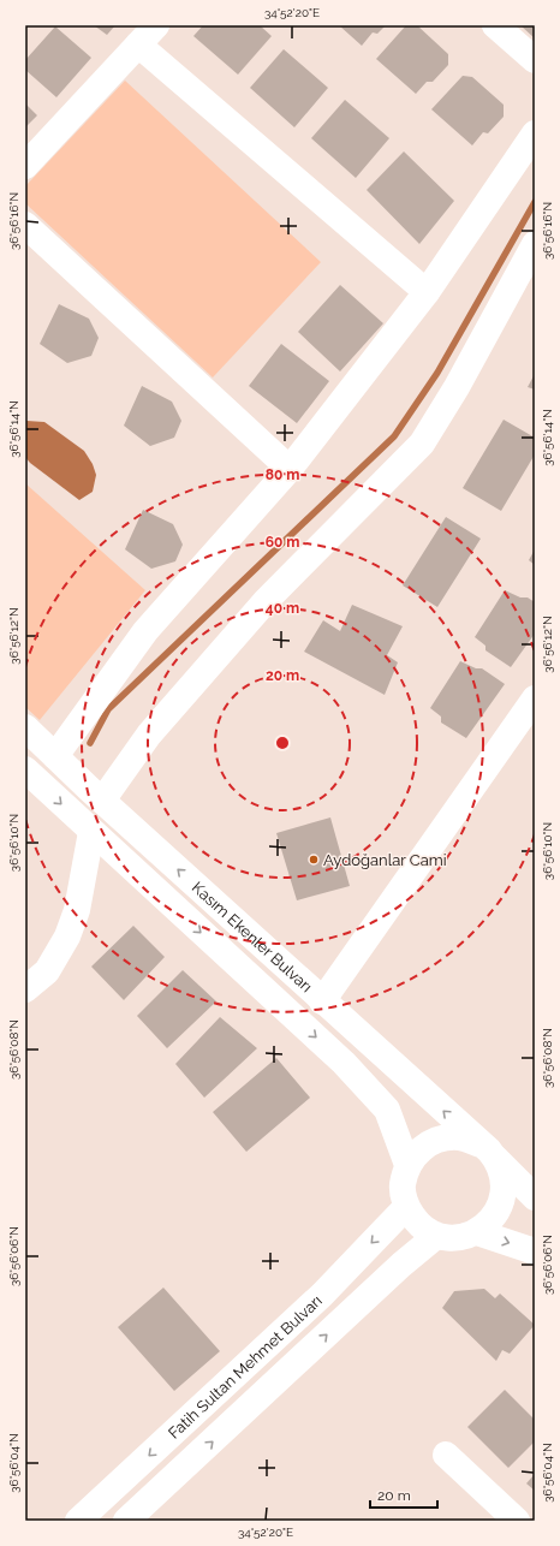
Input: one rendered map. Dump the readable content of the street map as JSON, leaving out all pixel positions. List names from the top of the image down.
{
  "streets": {
    "street": ["Kasım Ekenler Bulvarı", "Fatih Sultan Mehmet Bulvarı"]
  },
  "crossings": [
    ["Kasım Ekenler Bulvarı", "Fatih Sultan Mehmet Bulvarı"]
  ],
  "places": ["Aydoğanlar Cami"],
  "scale_bar": "20 m",
  "coordinates": [
    "34°52'20\"E",
    "36°56'16\"N",
    "36°56'14\"N",
    "36°56'12\"N",
    "36°56'10\"N",
    "36°56'08\"N",
    "36°56'06\"N",
    "36°56'04\"N"
  ],
  "rings": [
    "80 m",
    "60 m",
    "40 m",
    "20 m"
  ]
}
